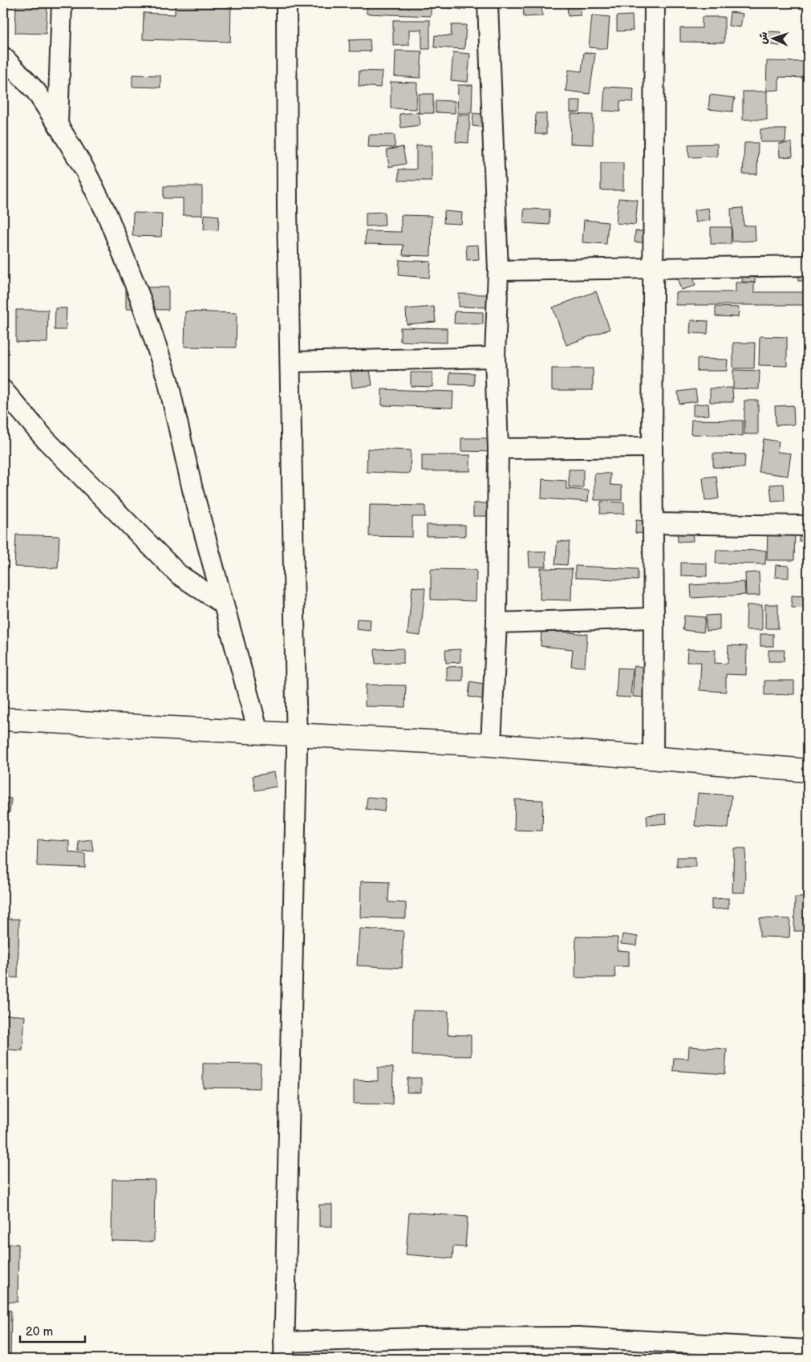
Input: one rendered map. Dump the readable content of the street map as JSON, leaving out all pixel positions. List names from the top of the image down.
{
  "scale_bar": "20 m",
  "north": "left"
}
